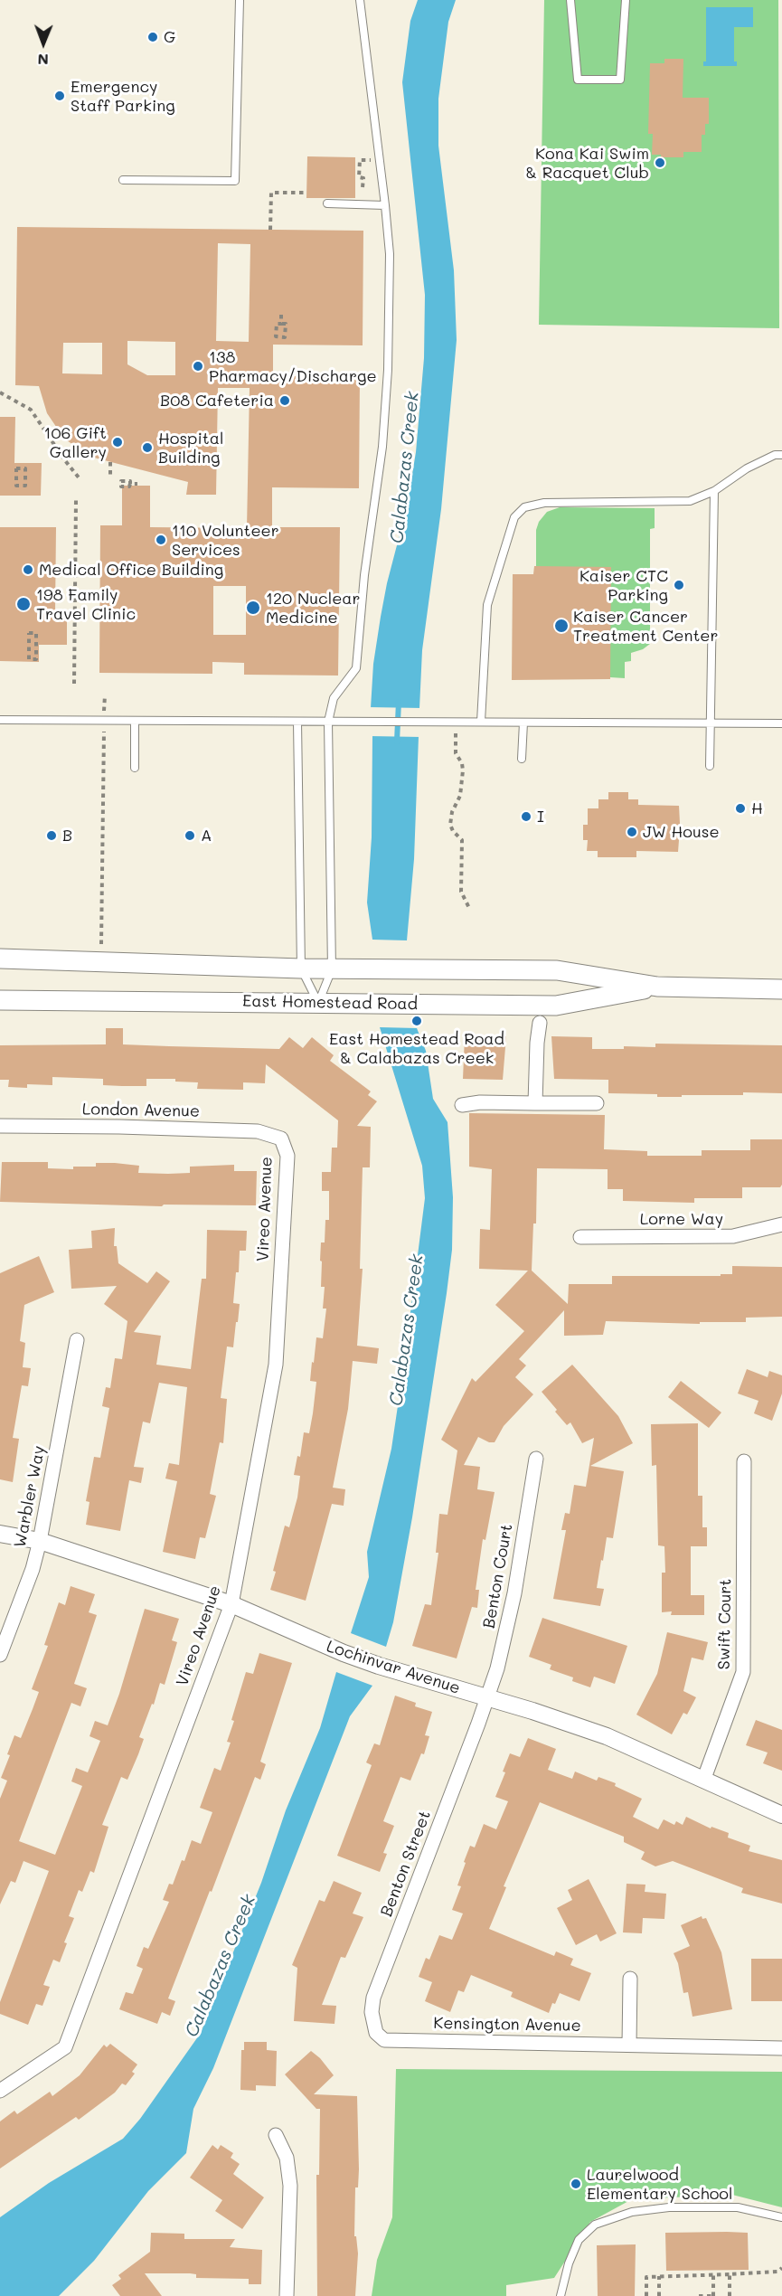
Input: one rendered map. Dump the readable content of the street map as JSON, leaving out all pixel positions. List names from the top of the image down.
{
  "streets": {
    "main road": ["East Homestead Road"],
    "street": [
      "London Avenue",
      "Vireo Avenue",
      "Lorne Way",
      "Warbler Way",
      "Benton Court",
      "Swift Court",
      "Lochinvar Avenue",
      "Benton Street",
      "Kensington Avenue"
    ]
  },
  "crossings": [
    ["London Avenue", "Vireo Avenue"],
    ["Vireo Avenue", "Lochinvar Avenue"],
    ["Warbler Way", "Lochinvar Avenue"],
    ["Benton Court", "Lochinvar Avenue"],
    ["Benton Court", "Benton Street"],
    ["Swift Court", "Lochinvar Avenue"],
    ["Lochinvar Avenue", "Benton Street"],
    ["Benton Street", "Kensington Avenue"]
  ],
  "water": ["Calabazas Creek"],
  "places": [
    "G",
    "Emergency Staff Parking",
    "Kona Kai Swim & Racquet Club",
    "138 Pharmacy/Discharge",
    "B08 Cafeteria",
    "106 Gift Gallery",
    "Hospital Building",
    "110 Volunteer Services",
    "Medical Office Building",
    "Kaiser CTC Parking",
    "198 Family Travel Clinic",
    "120 Nuclear Medicine",
    "Kaiser Cancer Treatment Center",
    "H",
    "I",
    "JW House",
    "B",
    "A",
    "East Homestead Road & Calabazas Creek",
    "Laurelwood Elementary School"
  ],
  "north": "bottom"
}
